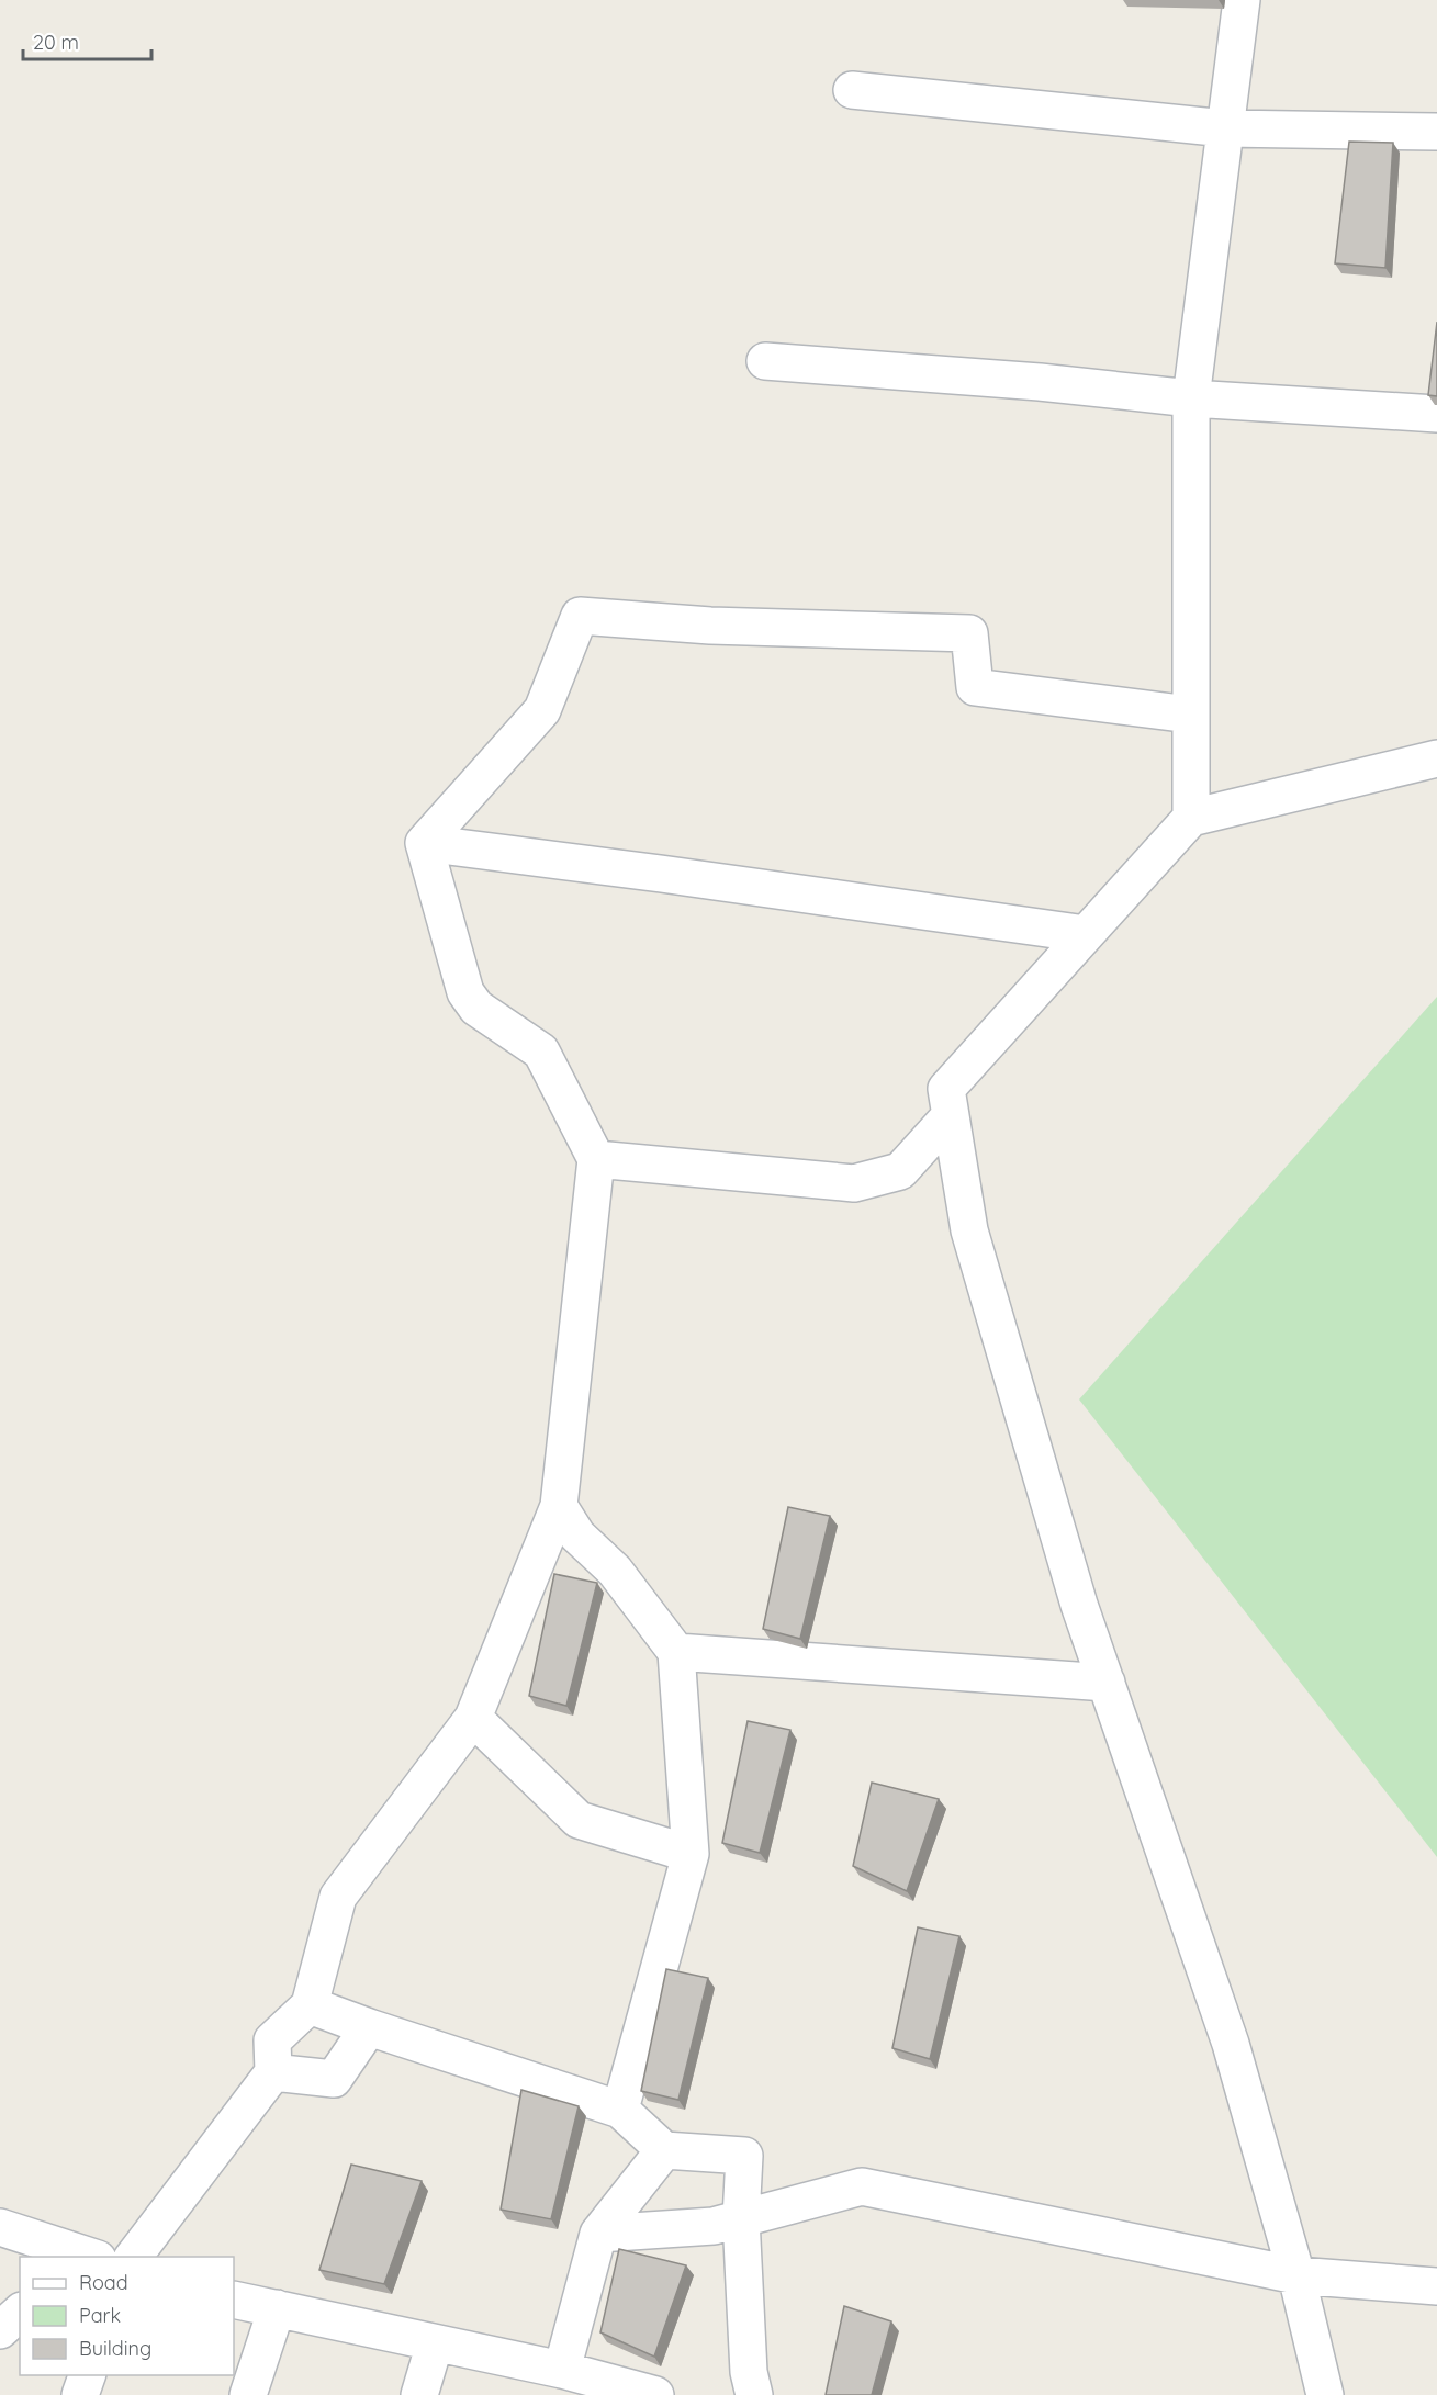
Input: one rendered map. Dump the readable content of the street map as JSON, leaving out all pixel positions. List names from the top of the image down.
{
  "legend": ["Road", "Park", "Building"],
  "scale_bar": "20 m"
}
